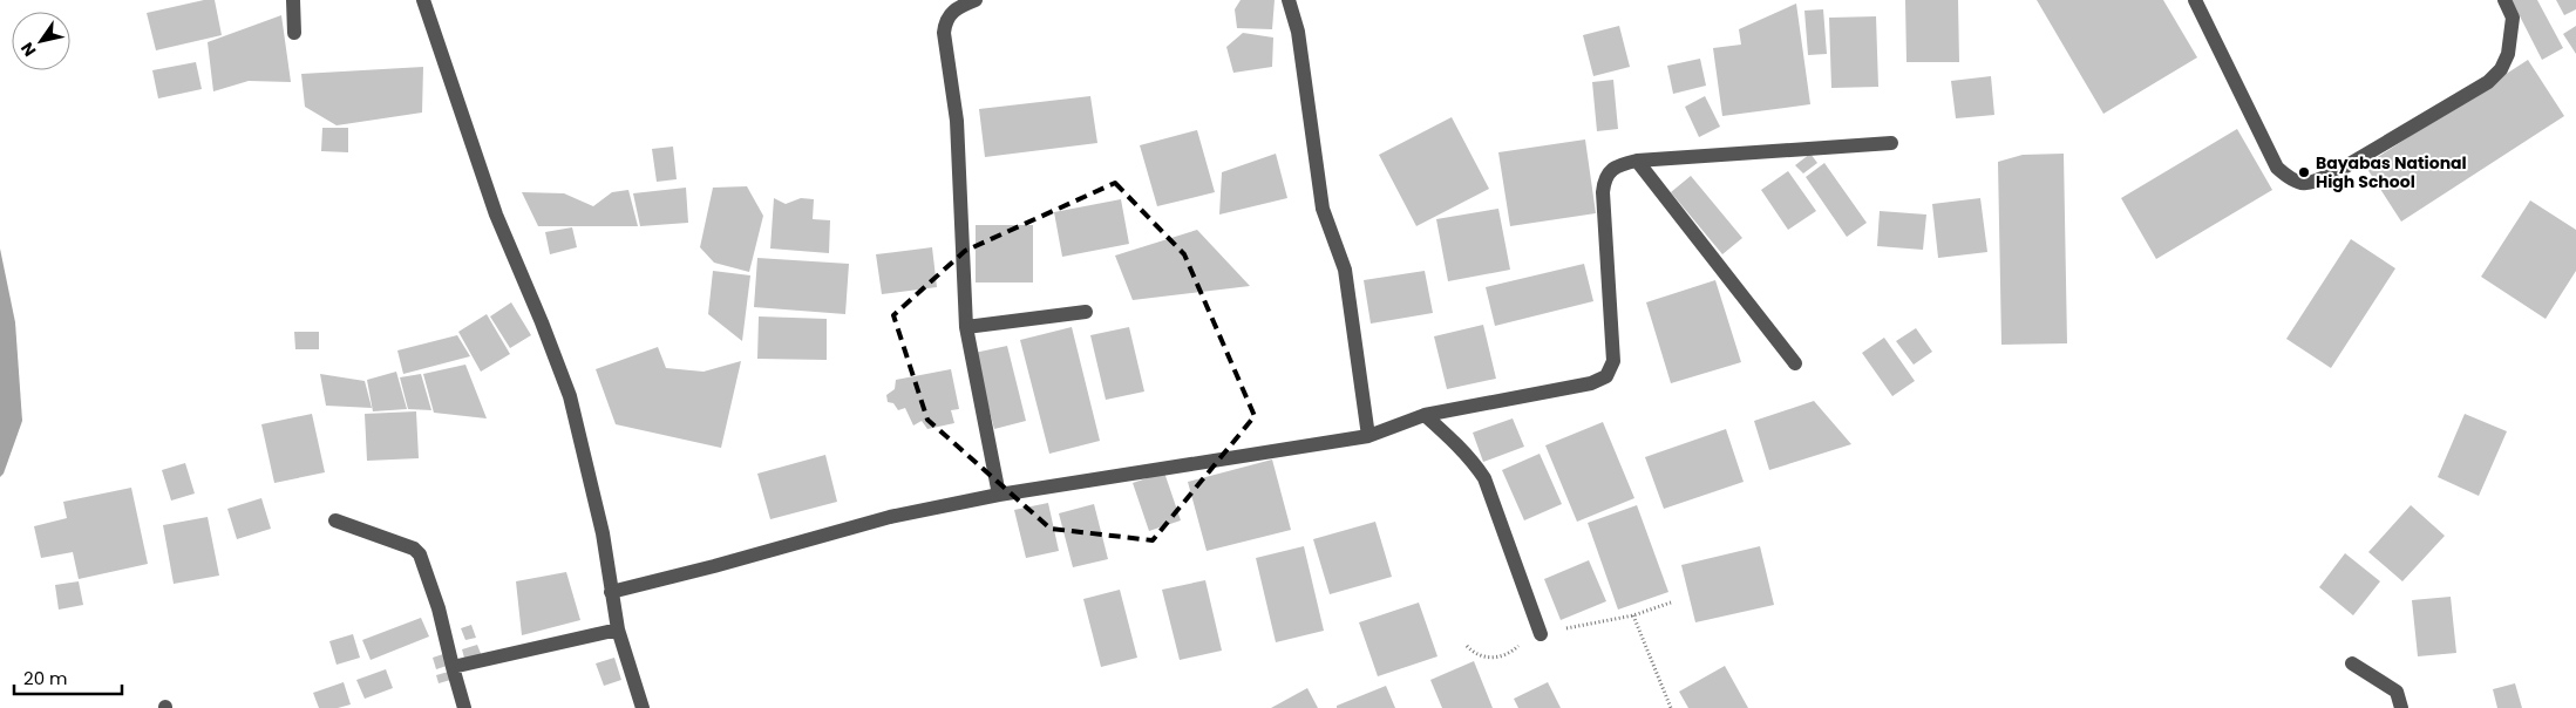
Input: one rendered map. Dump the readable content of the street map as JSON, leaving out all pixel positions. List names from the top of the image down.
{
  "places": ["Bayabas National High School"],
  "scale_bar": "20 m",
  "north": "bottom left"
}
